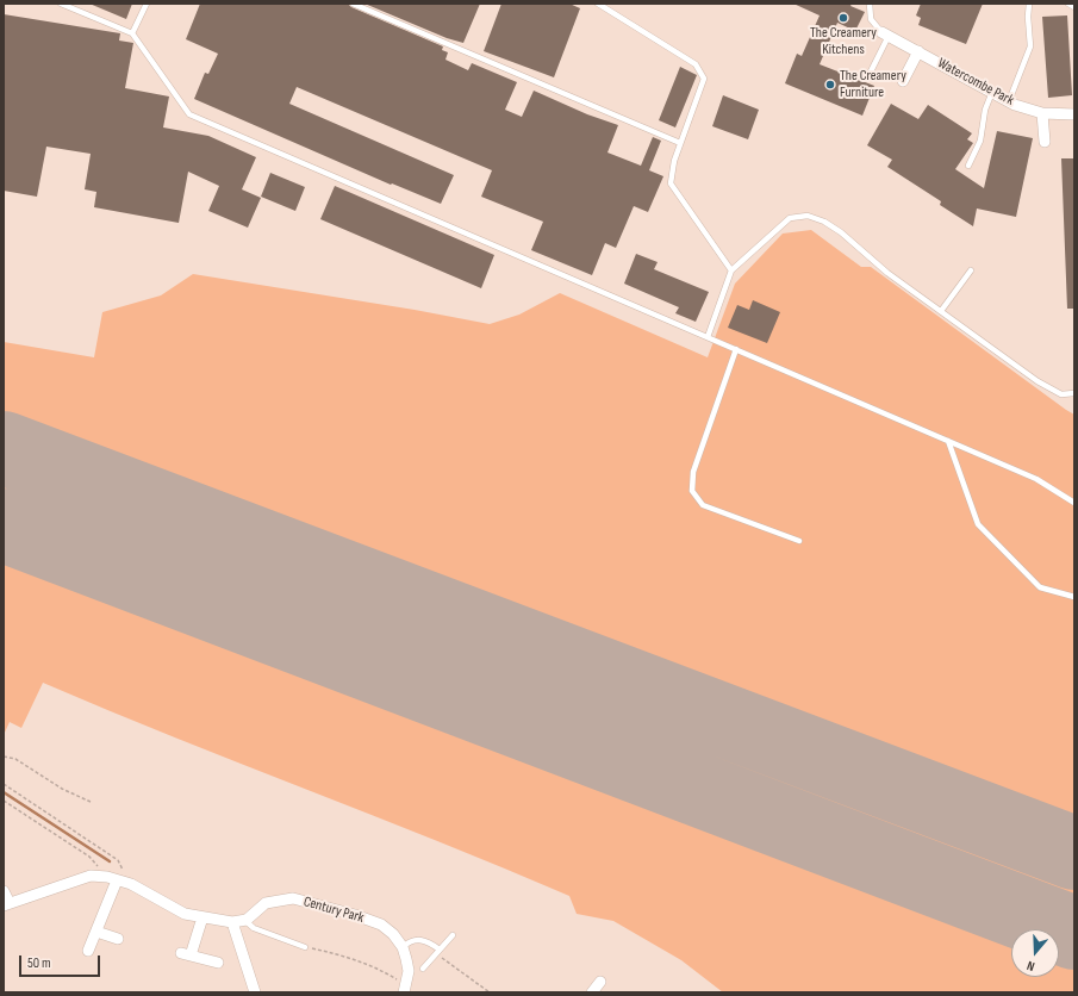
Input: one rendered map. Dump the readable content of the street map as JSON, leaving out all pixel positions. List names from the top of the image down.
{
  "streets": {
    "street": ["Watercombe Park", "Century Park"]
  },
  "places": ["The Creamery Kitchens", "The Creamery Furniture"],
  "scale_bar": "50 m",
  "north": "bottom"
}
